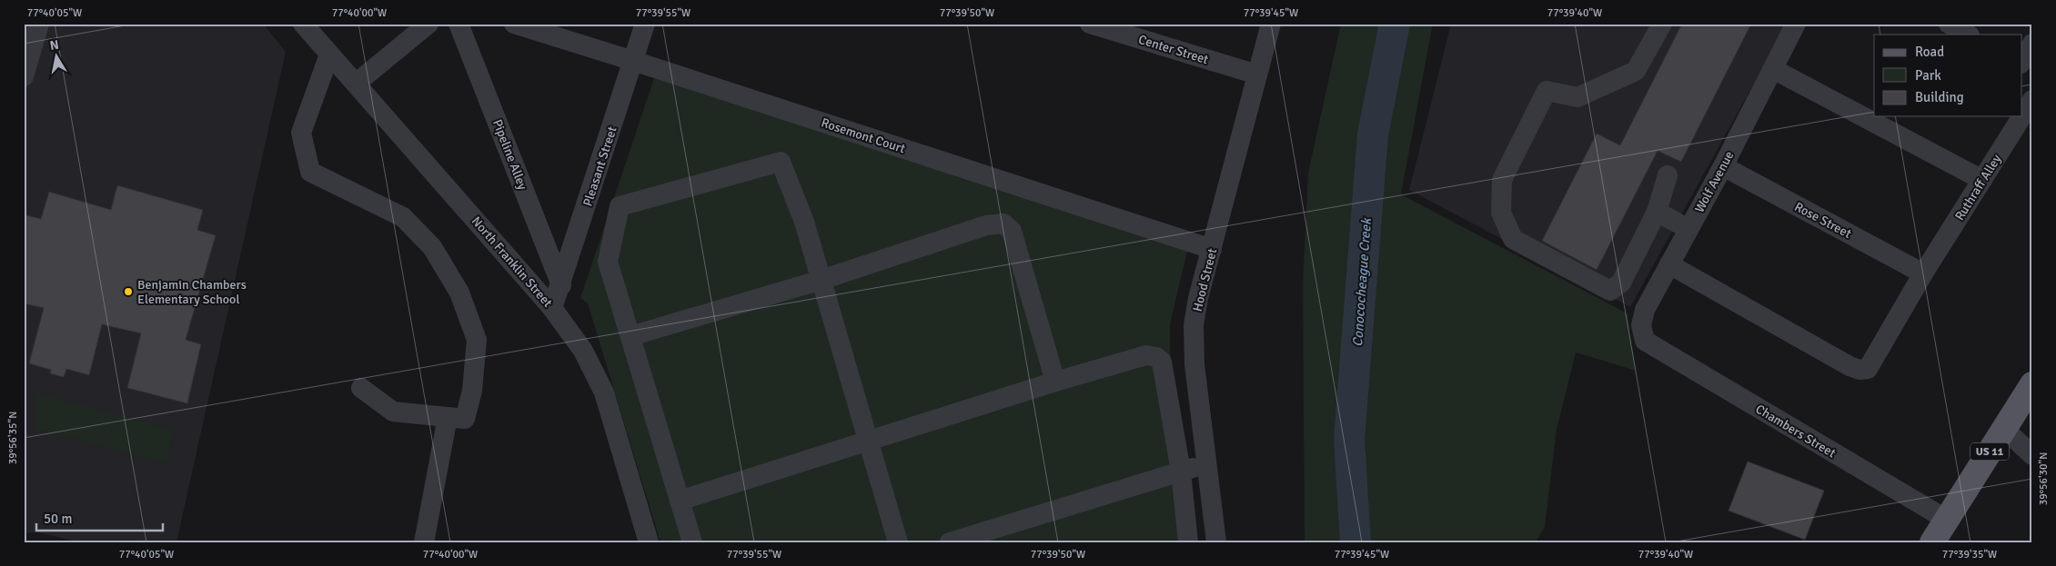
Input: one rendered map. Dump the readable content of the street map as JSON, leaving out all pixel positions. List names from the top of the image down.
{
  "streets": {
    "main road": ["US 11"],
    "street": [
      "Center Street",
      "Rosemont Court",
      "Pipeline Alley",
      "Pleasant Street",
      "Wolf Avenue",
      "Ruthraff Alley",
      "Rose Street",
      "North Franklin Street",
      "Hood Street",
      "Chambers Street"
    ]
  },
  "crossings": [
    ["Center Street", "Hood Street"],
    ["Rosemont Court", "Pleasant Street"],
    ["Rosemont Court", "Hood Street"],
    ["Pipeline Alley", "Pleasant Street"],
    ["Pleasant Street", "North Franklin Street"],
    ["Wolf Avenue", "Ruthraff Alley"],
    ["Wolf Avenue", "Rose Street"],
    ["Wolf Avenue", "Chambers Street"],
    ["Ruthraff Alley", "Rose Street"],
    ["Chambers Street", "US 11"]
  ],
  "water": ["Conococheague Creek"],
  "places": ["Benjamin Chambers Elementary School"],
  "legend": ["Road", "Park", "Building"],
  "scale_bar": "50 m",
  "north": "top",
  "coordinates": [
    "77°40'05\"W",
    "77°40'00\"W",
    "77°39'55\"W",
    "77°39'50\"W",
    "77°39'45\"W",
    "77°39'40\"W",
    "39°56'35\"N",
    "39°56'30\"N",
    "77°39'35\"W"
  ]
}
